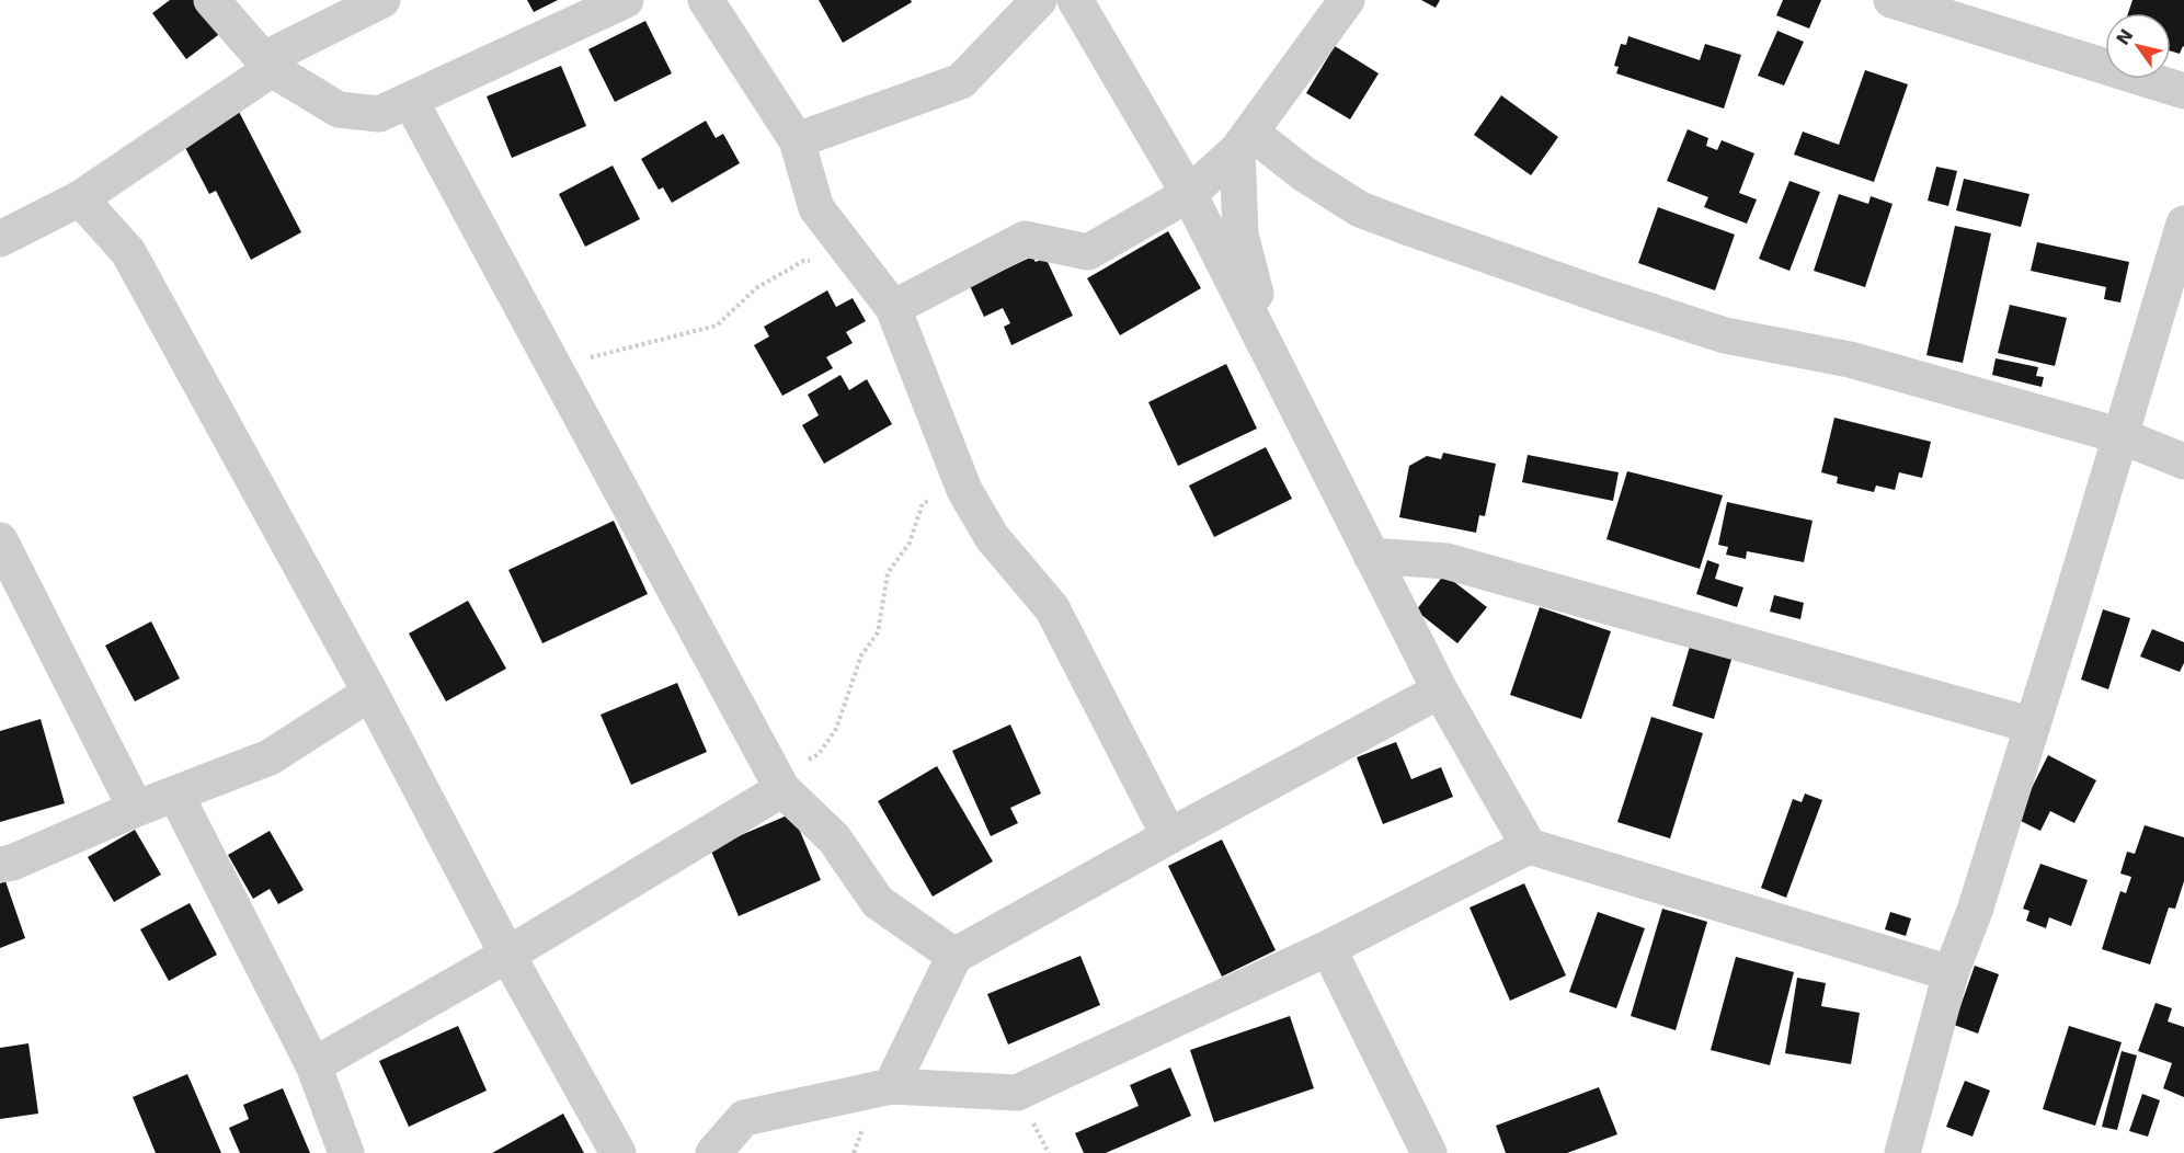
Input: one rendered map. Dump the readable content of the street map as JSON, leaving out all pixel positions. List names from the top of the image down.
{
  "north": "top left"
}
